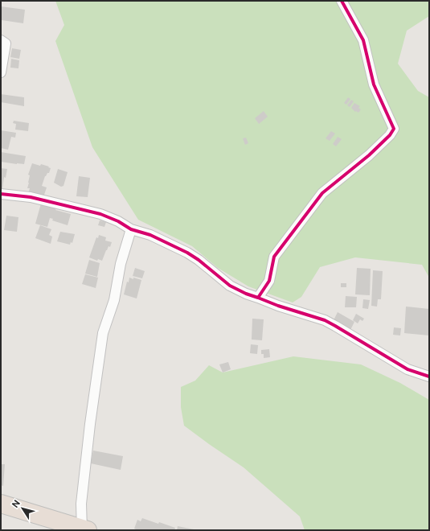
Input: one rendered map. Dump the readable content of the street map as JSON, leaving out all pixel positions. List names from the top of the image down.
{
  "north": "top left"
}
